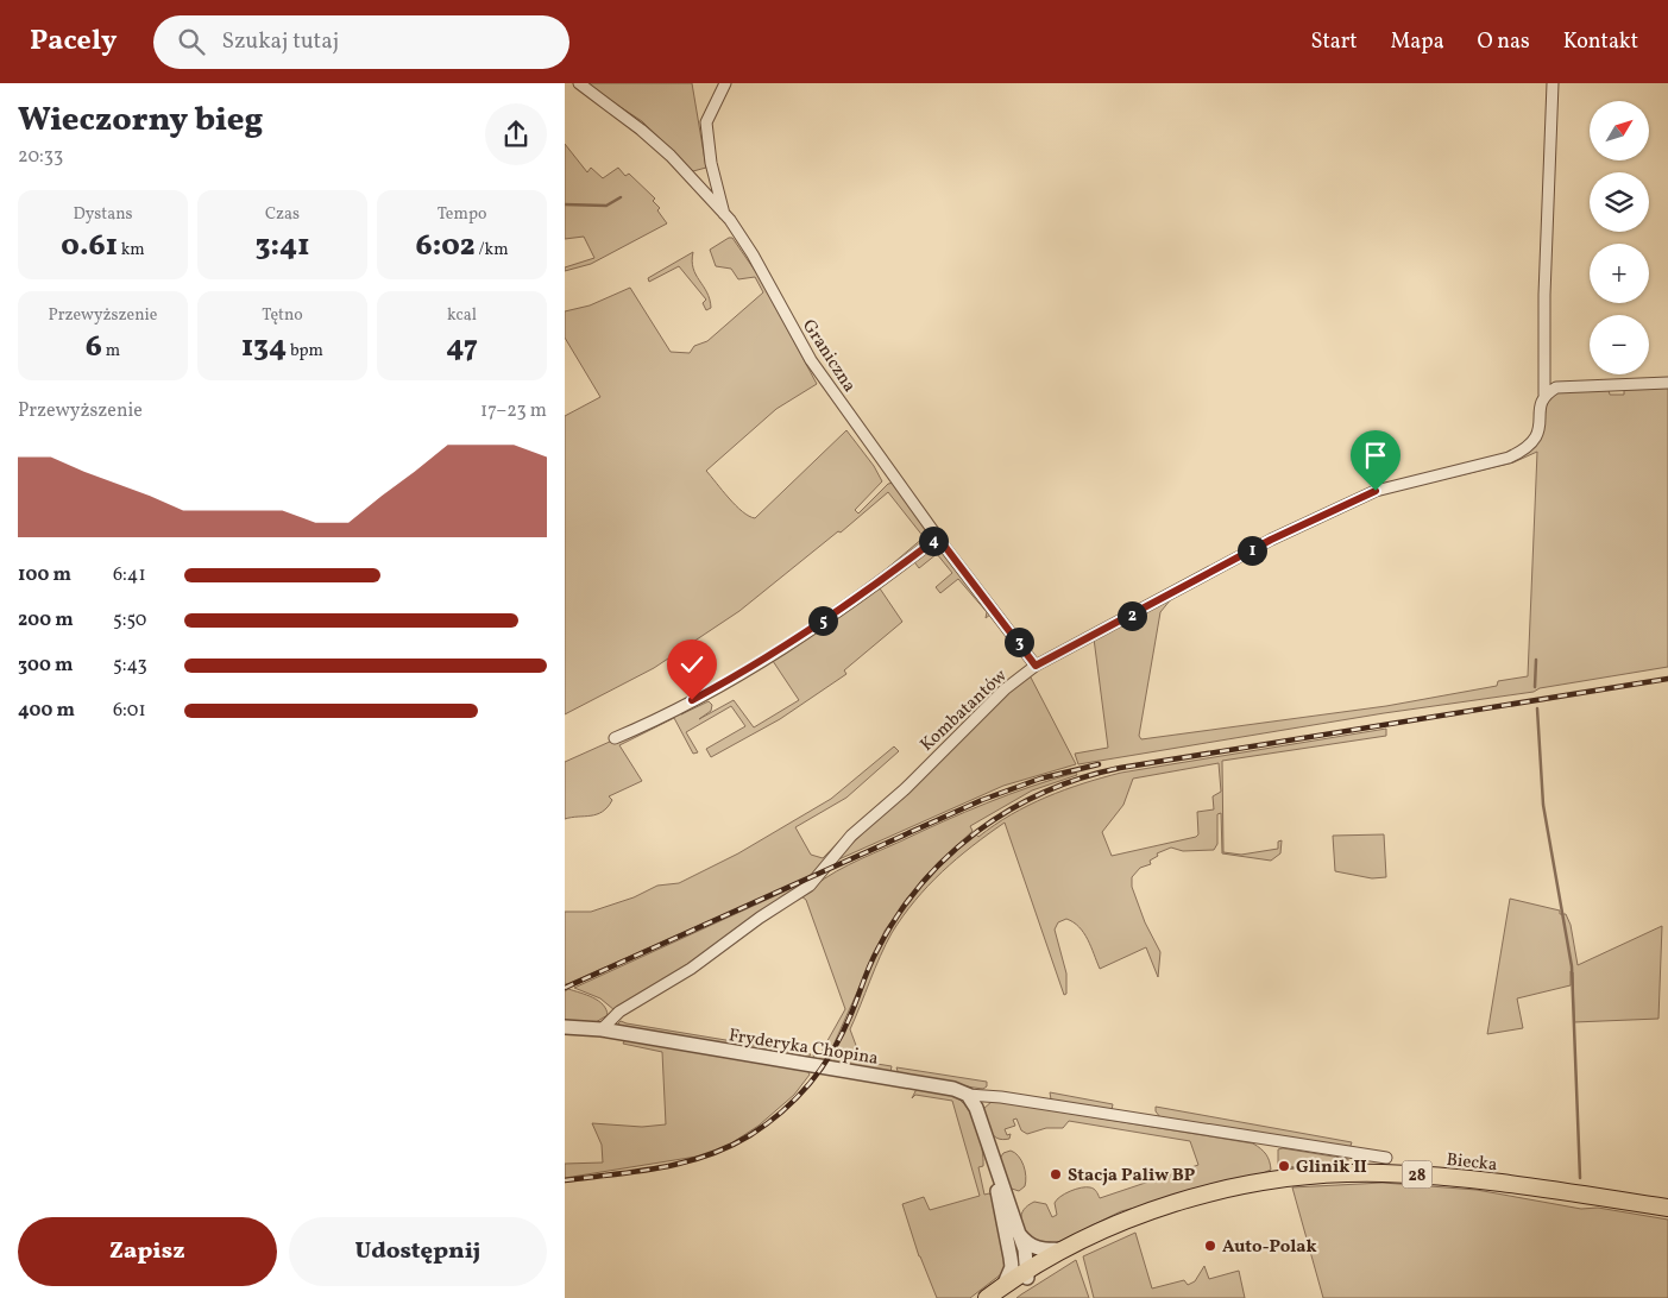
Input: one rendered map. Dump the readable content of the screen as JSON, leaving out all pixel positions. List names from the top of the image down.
{
  "streets": {
    "main road": ["Biecka", "28"],
    "street": ["Graniczna", "Kombatantów", "Fryderyka Chopina"]
  },
  "crossings": [
    ["Graniczna", "Kombatantów"],
    ["Kombatantów", "Fryderyka Chopina"]
  ],
  "places": ["Glinik II", "Stacja Paliw BP", "Auto-Polak"],
  "north": "top right",
  "page": {
    "header": "Pacely",
    "search": "Szukaj tutaj",
    "nav": [
      "Start",
      "Mapa",
      "O nas",
      "Kontakt"
    ],
    "heading": ["Wieczorny bieg", "20:33"],
    "map_buttons": ["+", "−"],
    "stats": [
      ["Dystans", "0.61 km"],
      ["Czas", "3:41"],
      ["Tempo", "6:02 /km"],
      ["Przewyższenie", "6 m"],
      ["Tętno", "134 bpm"],
      ["kcal", "47"]
    ],
    "chart": ["Przewyższenie", "17–23 m"],
    "pins": [
      "4",
      "1",
      "2",
      "5",
      "3"
    ],
    "list": [
      {
        "name": "100 m",
        "note": "6:41"
      },
      {
        "name": "200 m",
        "note": "5:50"
      },
      {
        "name": "300 m",
        "note": "5:43"
      },
      {
        "name": "400 m",
        "note": "6:01"
      }
    ],
    "buttons": ["Zapisz", "Udostępnij"]
  }
}
